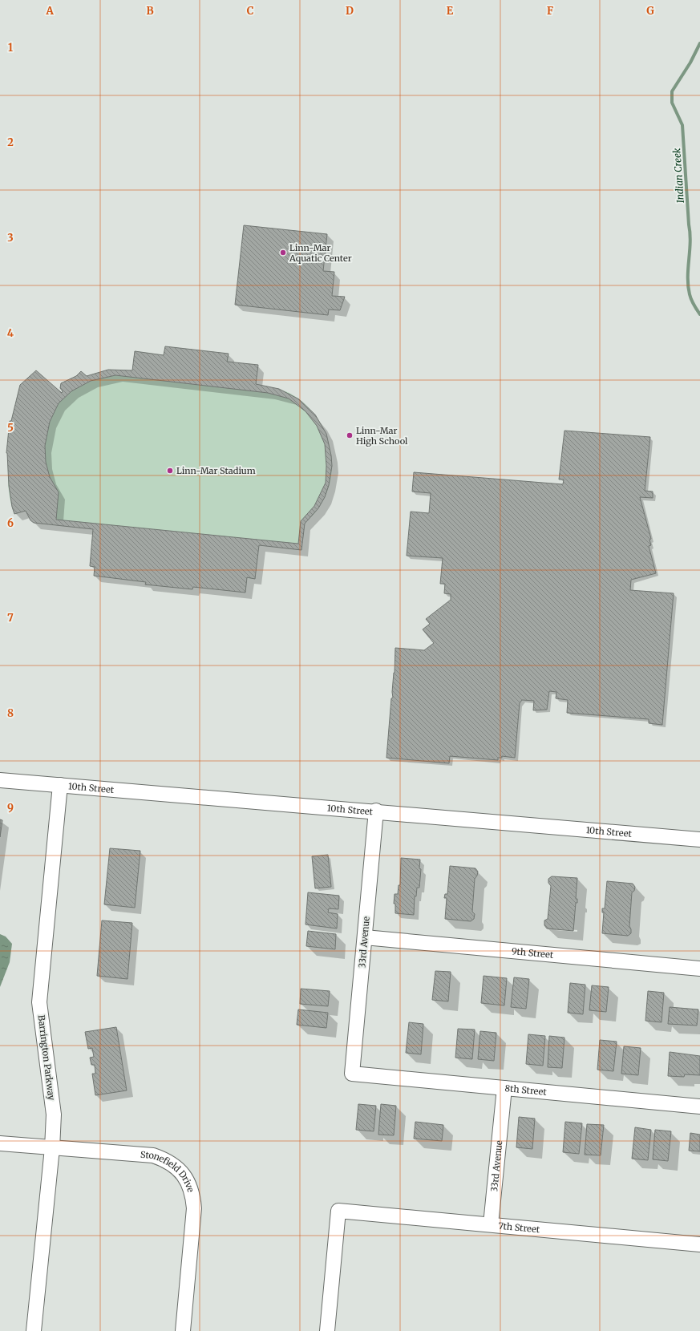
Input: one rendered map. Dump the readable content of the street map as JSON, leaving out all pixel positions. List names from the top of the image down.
{
  "streets": {
    "street": [
      "10th Street",
      "33rd Avenue",
      "9th Street",
      "Barrington Parkway",
      "8th Street",
      "Stonefield Drive",
      "7th Street"
    ]
  },
  "crossings": [
    ["10th Street", "33rd Avenue"],
    ["10th Street", "Barrington Parkway"],
    ["33rd Avenue", "9th Street"],
    ["33rd Avenue", "8th Street"],
    ["33rd Avenue", "7th Street"],
    ["Barrington Parkway", "Stonefield Drive"]
  ],
  "water": ["Indian Creek"],
  "places": ["Linn-Mar Aquatic Center", "Linn-Mar High School", "Linn-Mar Stadium"],
  "grid": {
    "columns": [
      "A",
      "B",
      "C",
      "D",
      "E",
      "F",
      "G"
    ],
    "rows": [
      "1",
      "2",
      "3",
      "4",
      "5",
      "6",
      "7",
      "8",
      "9"
    ]
  }
}
